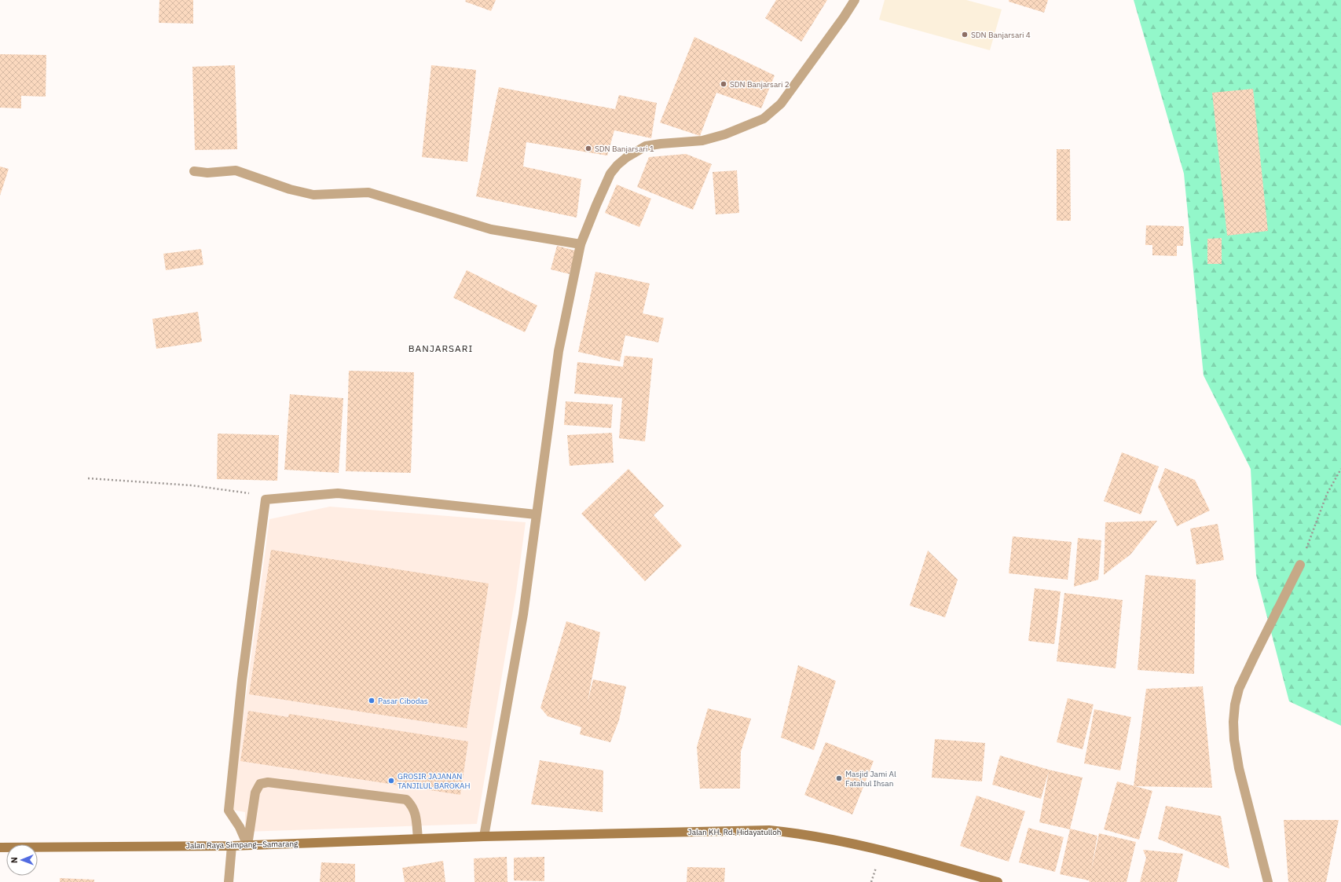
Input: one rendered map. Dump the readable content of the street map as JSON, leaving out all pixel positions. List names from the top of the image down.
{
  "streets": {
    "main road": ["Jalan KH. Rd. Hidayatulloh", "Jalan Raya Simpang—Samarang"]
  },
  "crossings": [
    ["Jalan KH. Rd. Hidayatulloh", "Jalan Raya Simpang—Samarang"]
  ],
  "districts": ["BANJARSARI"],
  "places": [
    "SDN Banjarsari 4",
    "SDN Banjarsari 2",
    "SDN Banjarsari 1",
    "Pasar Cibodas",
    "Masjid Jami Al Fatahul Ihsan",
    "GROSIR JAJANAN TANJILUL BAROKAH"
  ],
  "north": "left"
}
